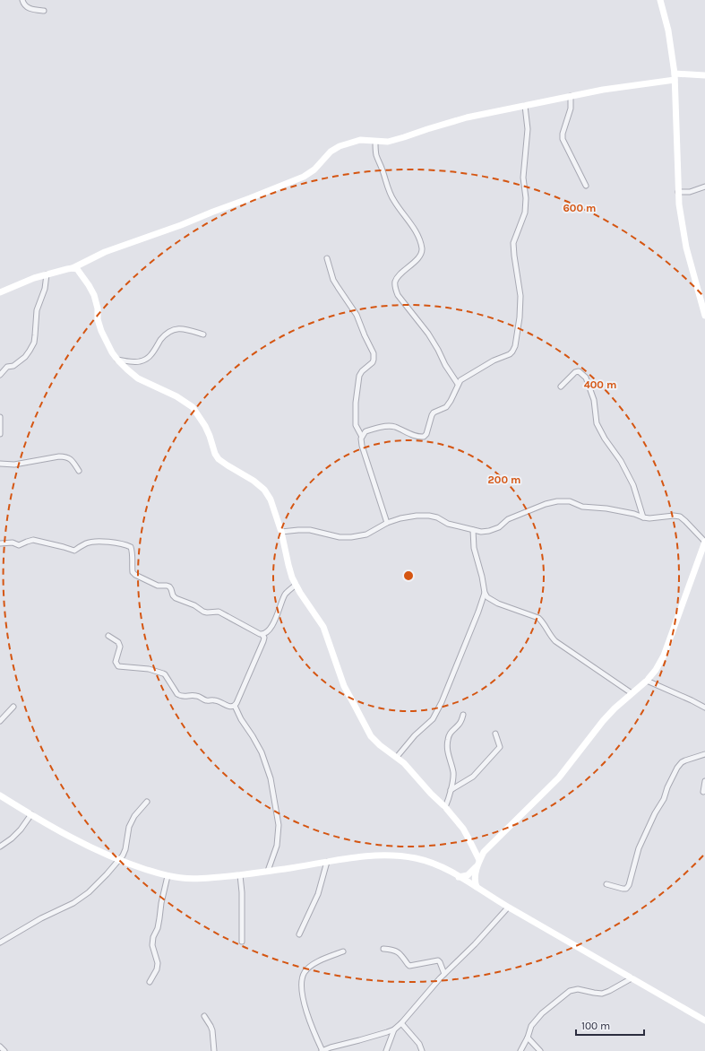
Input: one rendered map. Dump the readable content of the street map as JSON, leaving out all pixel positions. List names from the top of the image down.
{
  "scale_bar": "100 m",
  "rings": ["600 m", "400 m", "200 m"]
}
